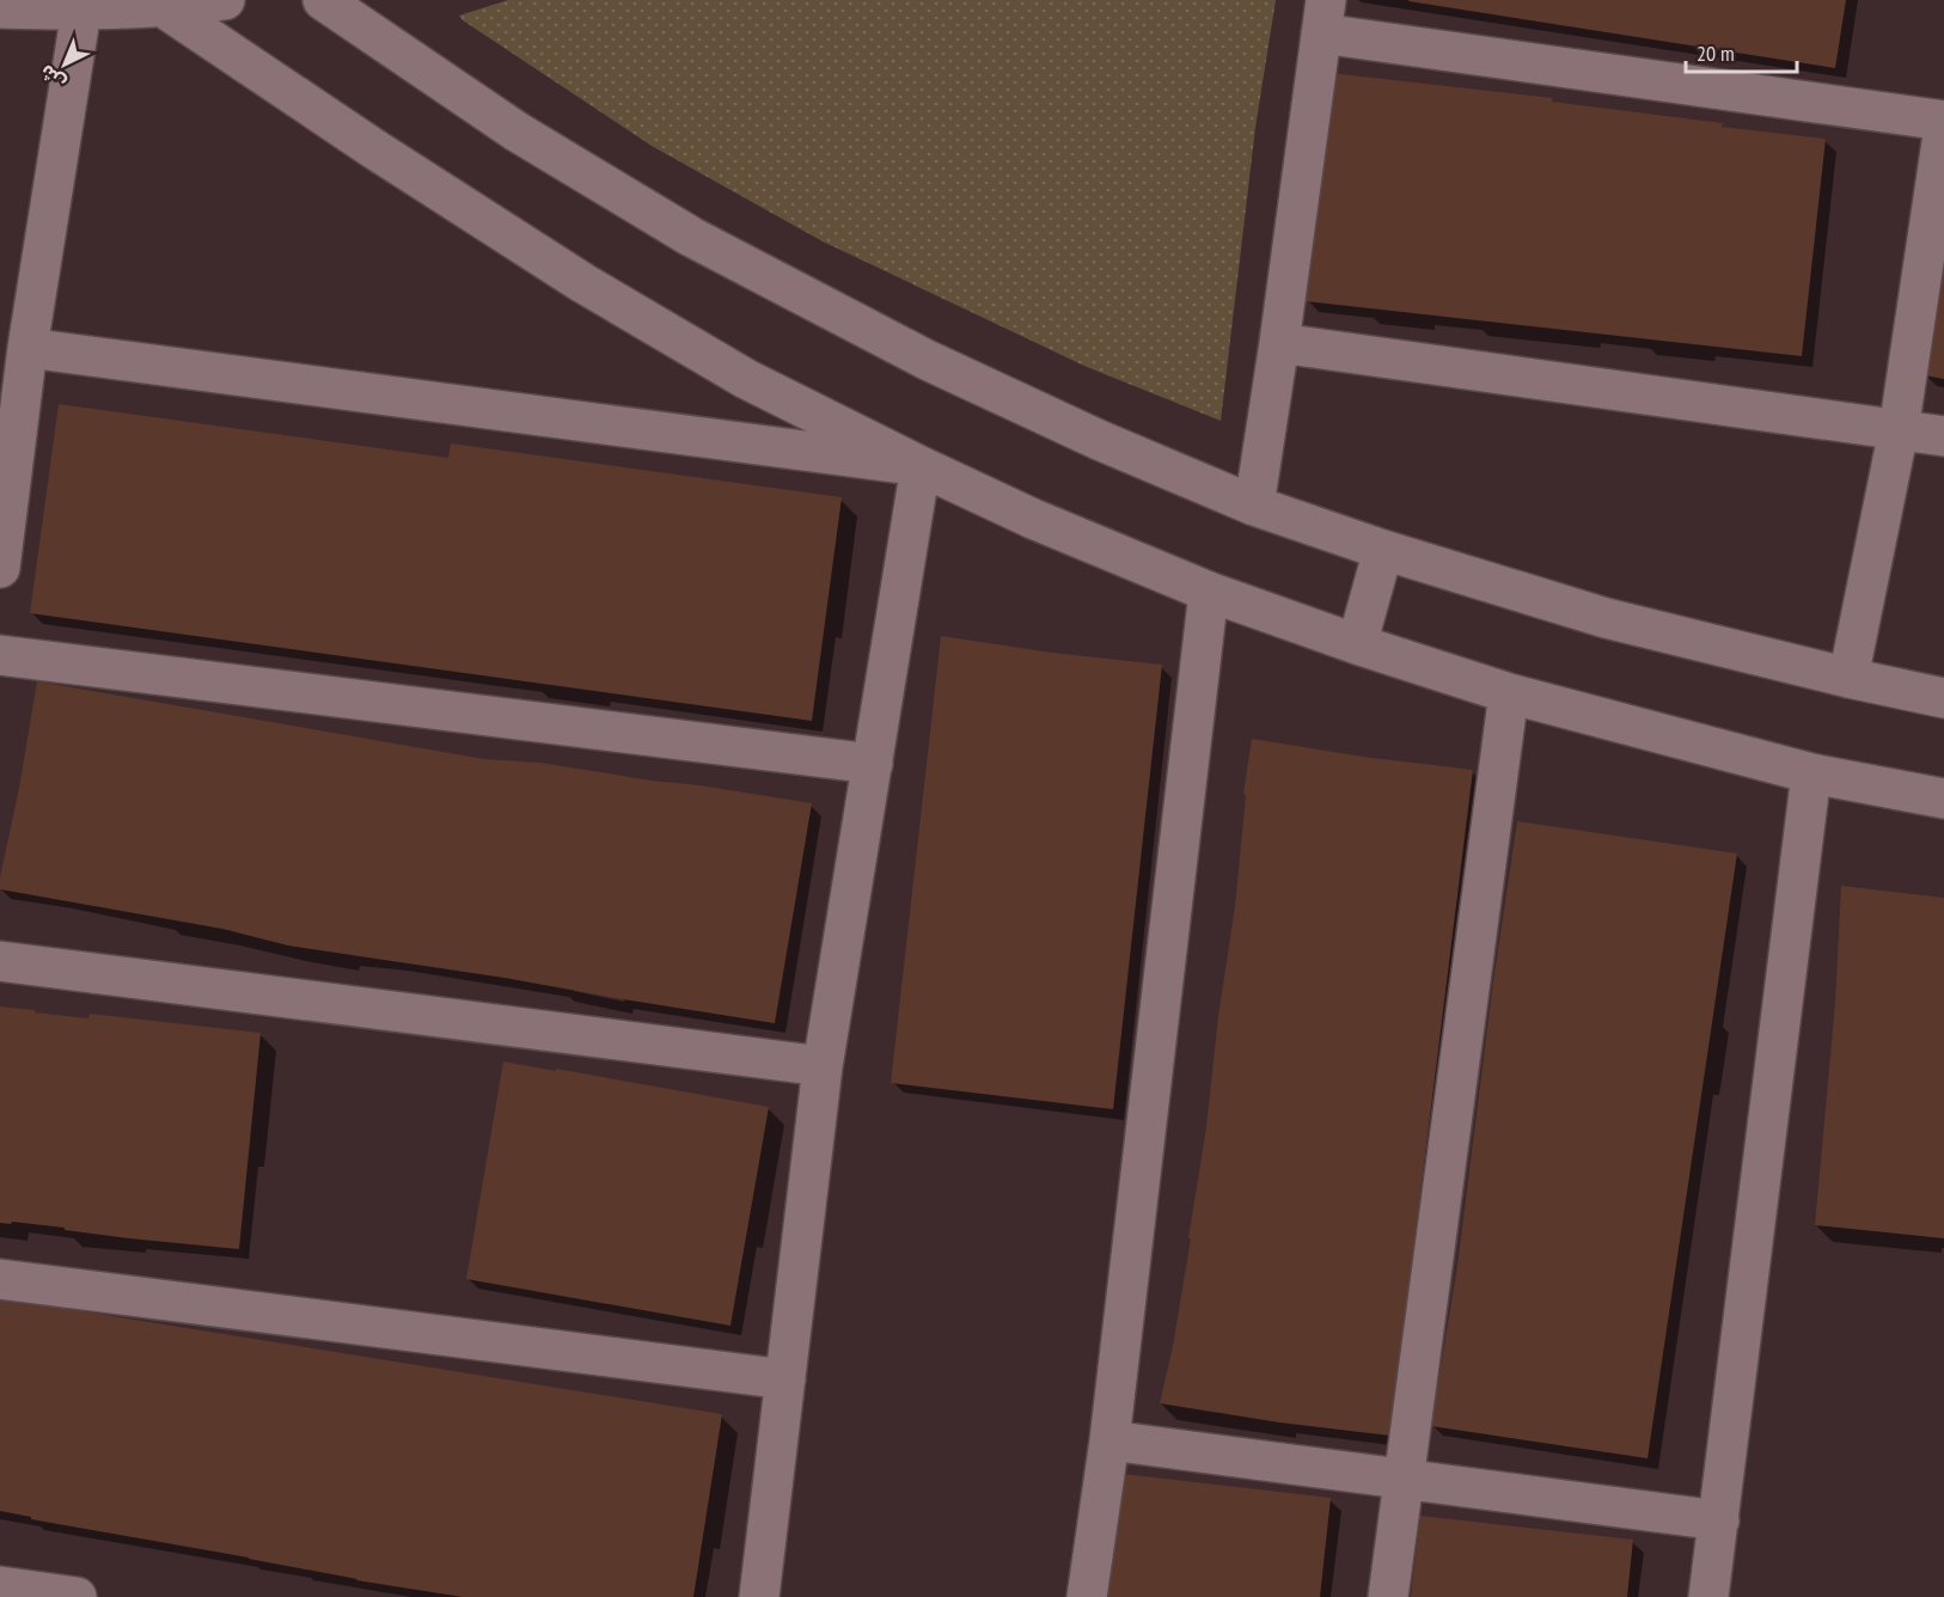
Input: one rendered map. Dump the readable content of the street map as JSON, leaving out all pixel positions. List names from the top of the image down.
{
  "scale_bar": "20 m",
  "north": "bottom left"
}
